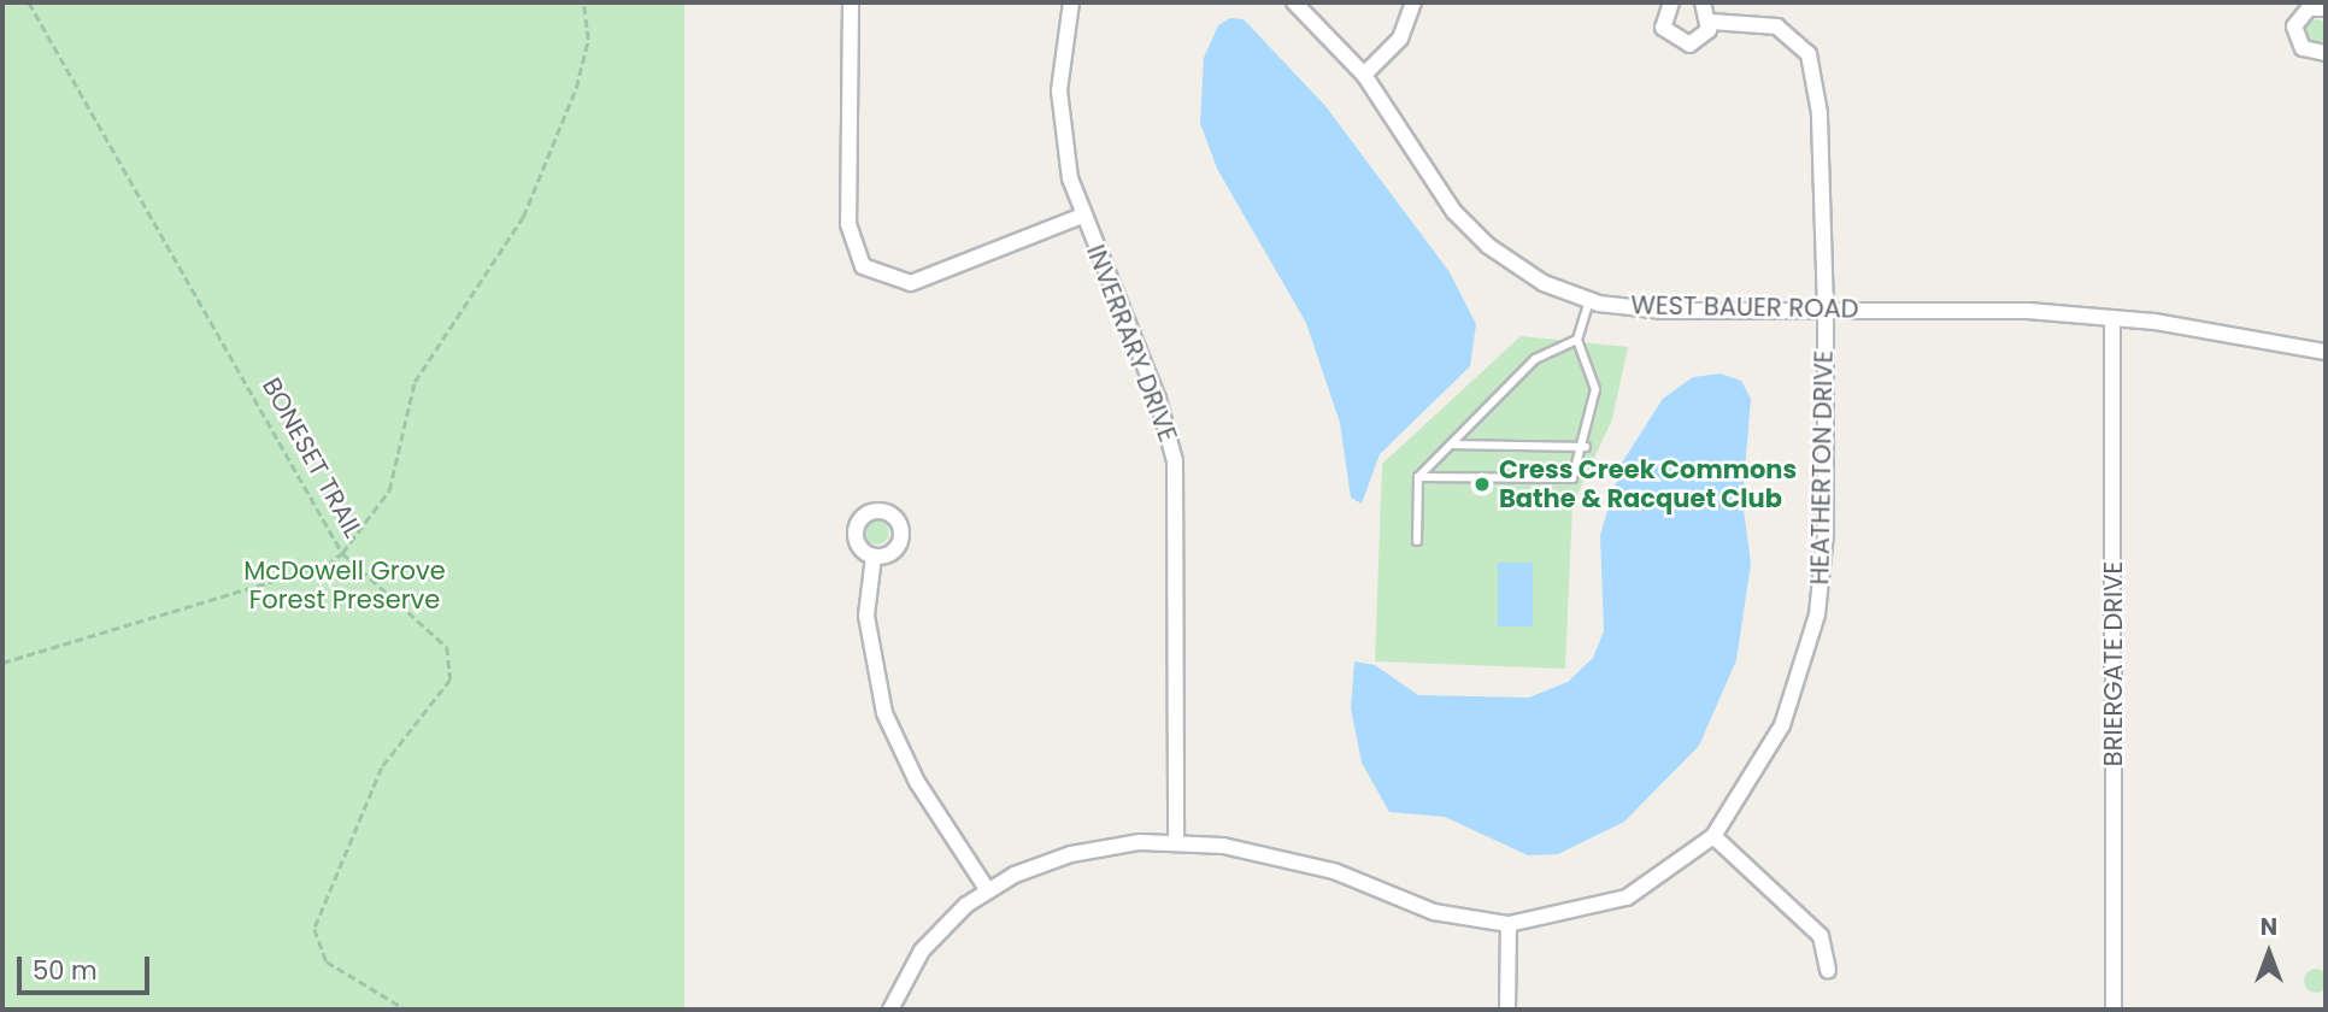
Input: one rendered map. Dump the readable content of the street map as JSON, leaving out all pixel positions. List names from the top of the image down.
{
  "streets": {
    "street": [
      "WEST BAUER ROAD",
      "INVERRARY DRIVE",
      "HEATHERTON DRIVE",
      "BRIERGATE DRIVE"
    ],
    "path": ["BONESET TRAIL"]
  },
  "crossings": [
    ["WEST BAUER ROAD", "HEATHERTON DRIVE"],
    ["WEST BAUER ROAD", "BRIERGATE DRIVE"],
    ["INVERRARY DRIVE", "HEATHERTON DRIVE"]
  ],
  "parks": ["McDowell Grove Forest Preserve"],
  "places": ["Cress Creek Commons Bathe & Racquet Club"],
  "scale_bar": "50 m",
  "north": "top"
}
